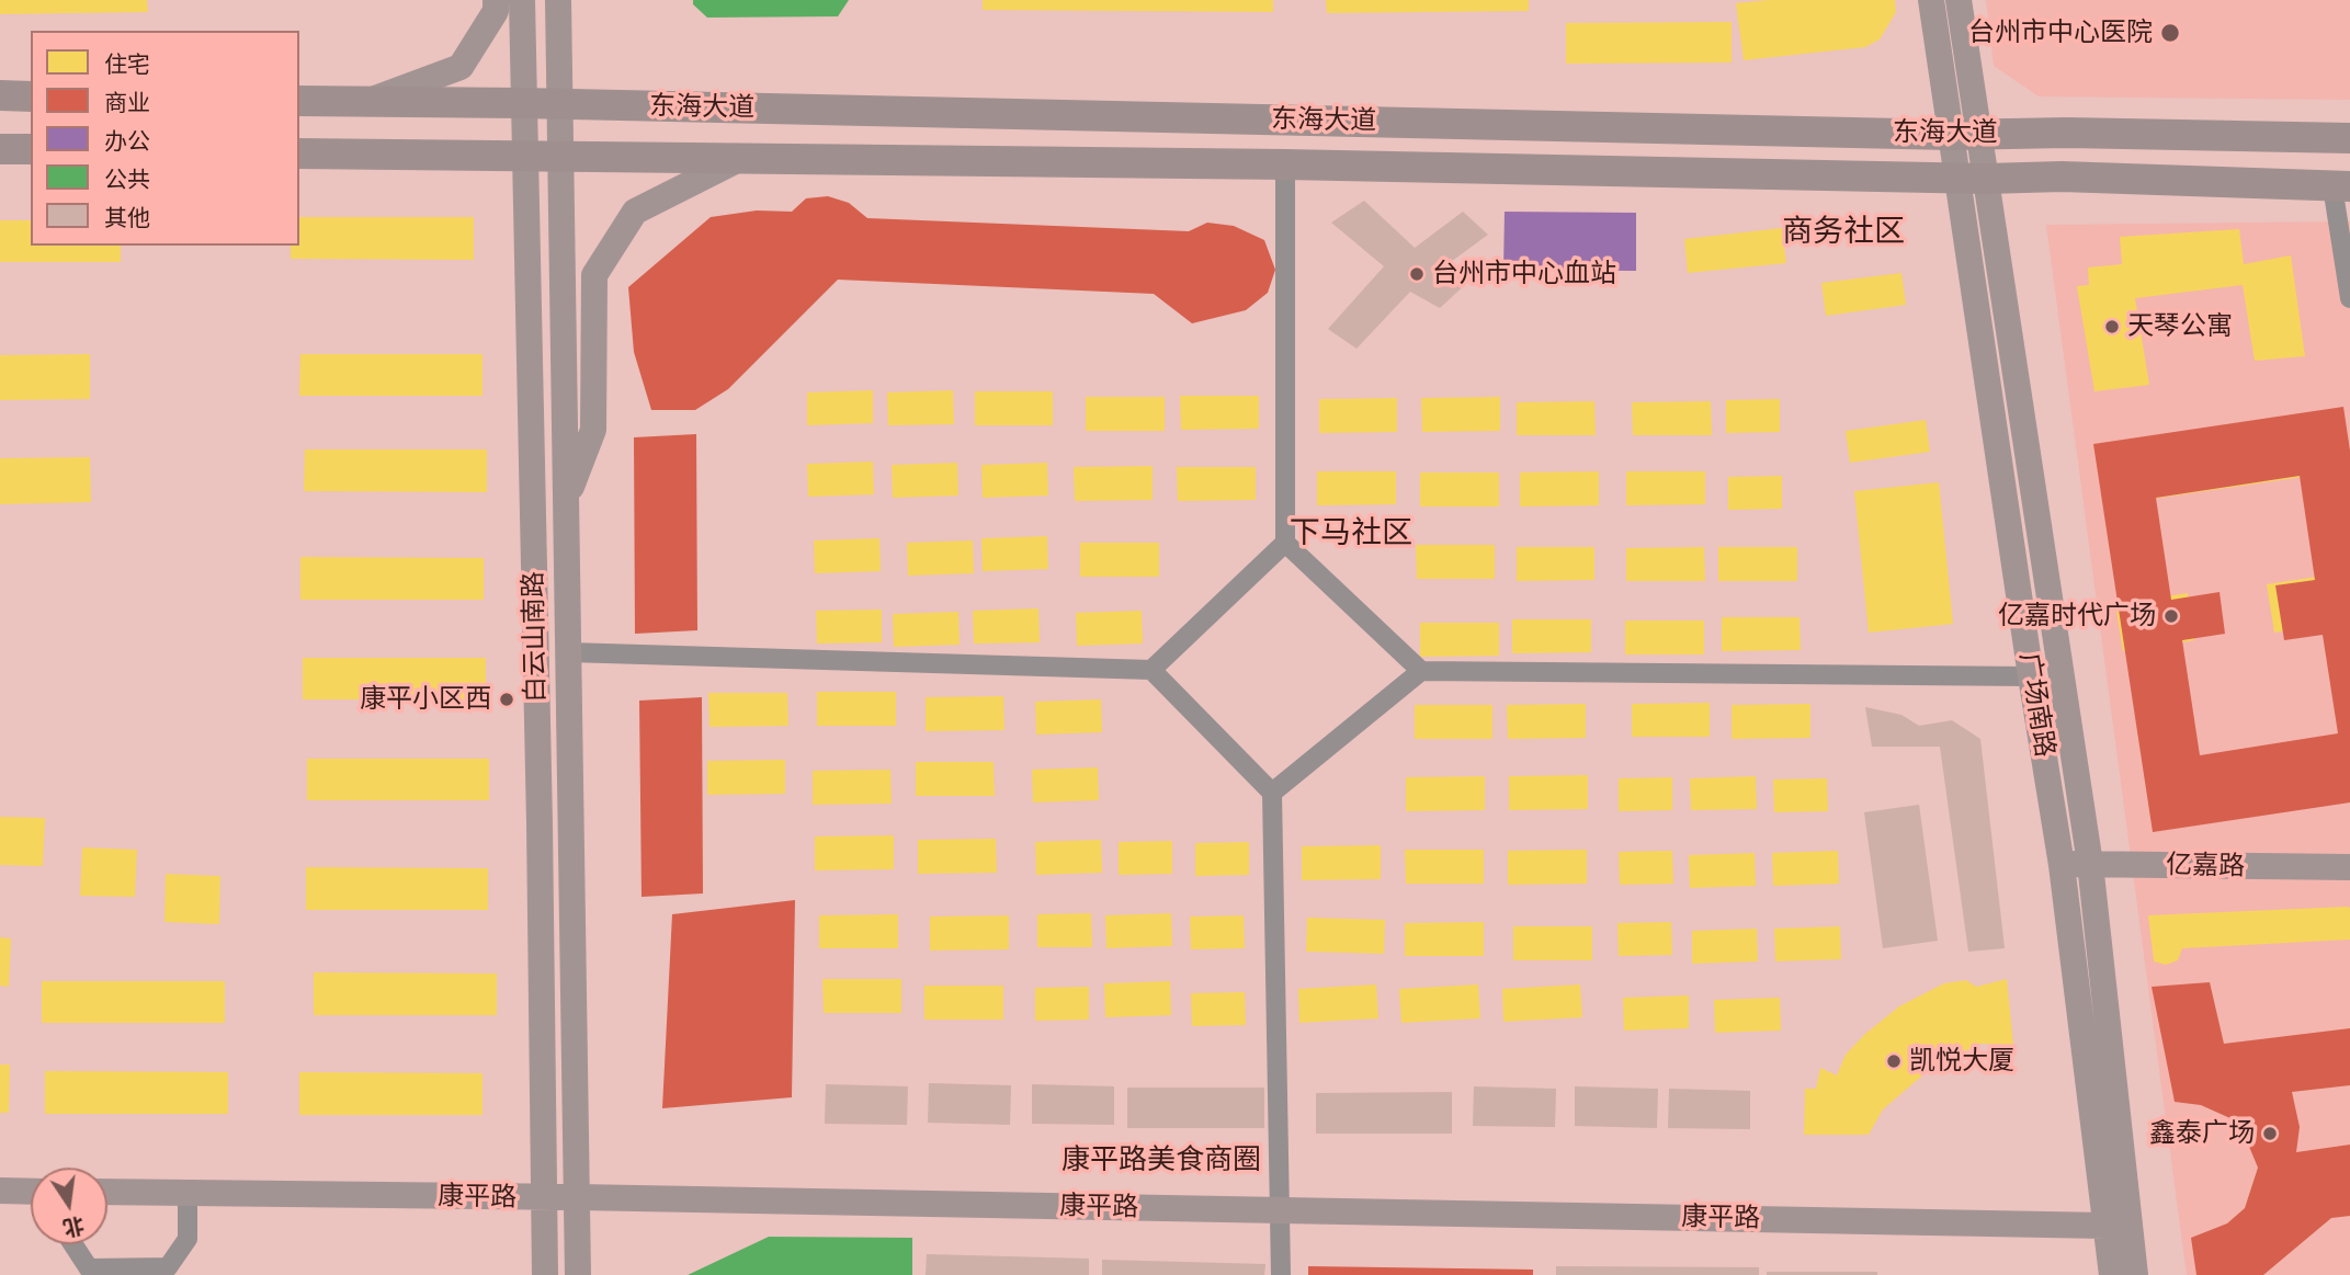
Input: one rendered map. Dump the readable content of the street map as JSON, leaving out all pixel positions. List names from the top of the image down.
{
  "streets": {
    "main road": [
      "东海大道",
      "白云山南路",
      "广场南路",
      "亿嘉路",
      "康平路"
    ]
  },
  "crossings": [
    ["东海大道", "白云山南路"],
    ["东海大道", "广场南路"],
    ["白云山南路", "康平路"],
    ["广场南路", "亿嘉路"],
    ["广场南路", "康平路"]
  ],
  "districts": ["商务社区", "下马社区", "康平路美食商圈"],
  "places": [
    "台州市中心医院",
    "台州市中心血站",
    "天琴公寓",
    "亿嘉时代广场",
    "康平小区西",
    "凯悦大厦",
    "鑫泰广场"
  ],
  "legend": [
    "住宅",
    "商业",
    "办公",
    "公共",
    "其他"
  ],
  "north": "bottom"
}
